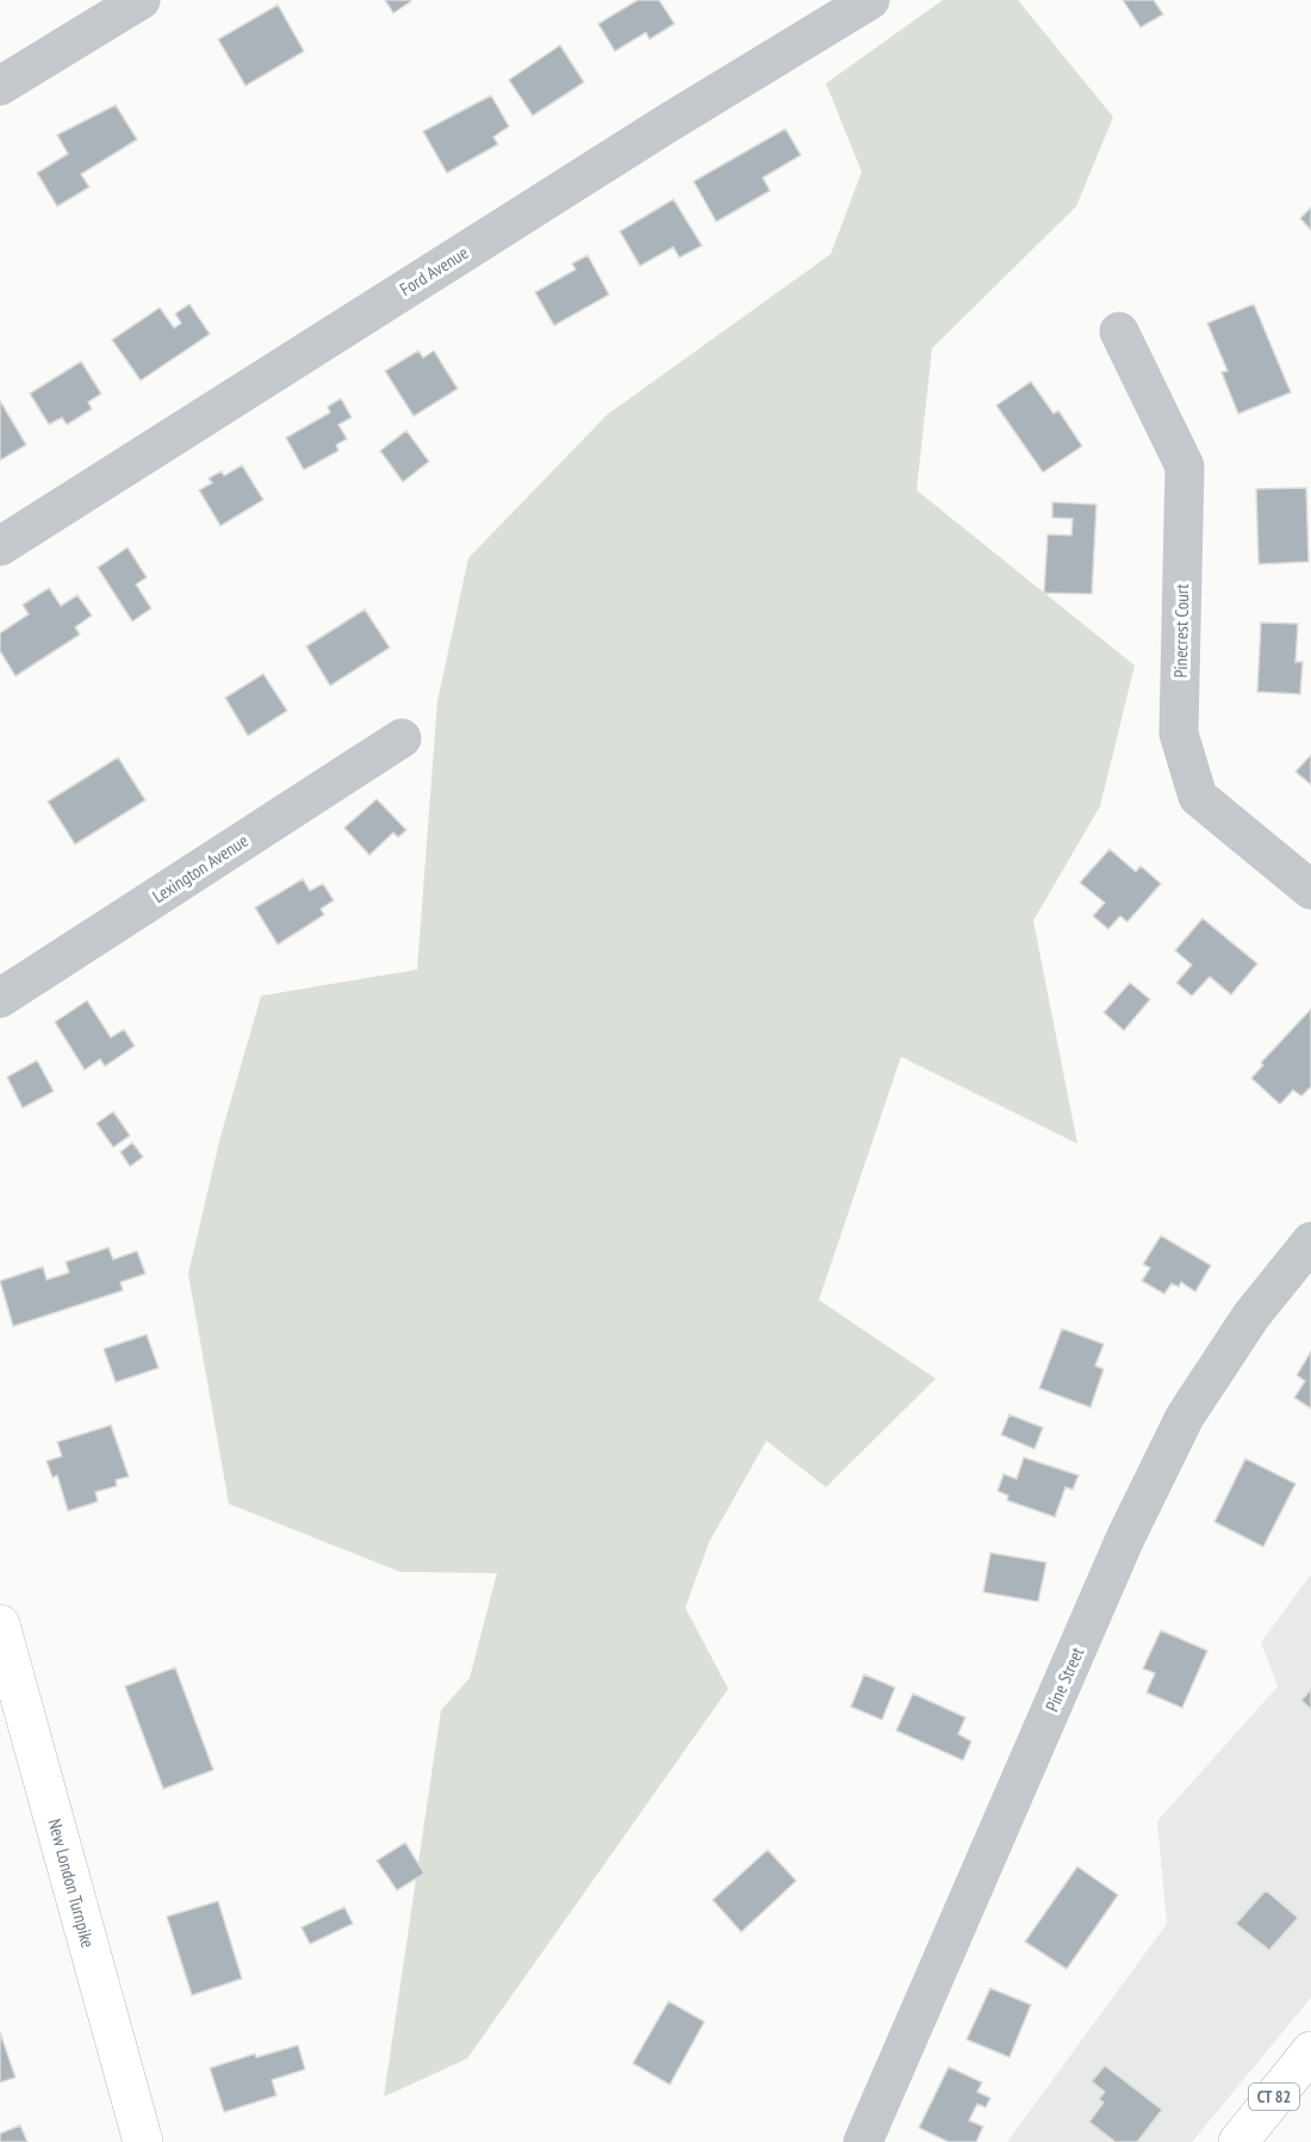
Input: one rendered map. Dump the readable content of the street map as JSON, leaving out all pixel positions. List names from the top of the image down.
{
  "streets": {
    "main road": ["New London Turnpike", "CT 82"],
    "street": [
      "Ford Avenue",
      "Pinecrest Court",
      "Lexington Avenue",
      "Pine Street"
    ]
  }
}
